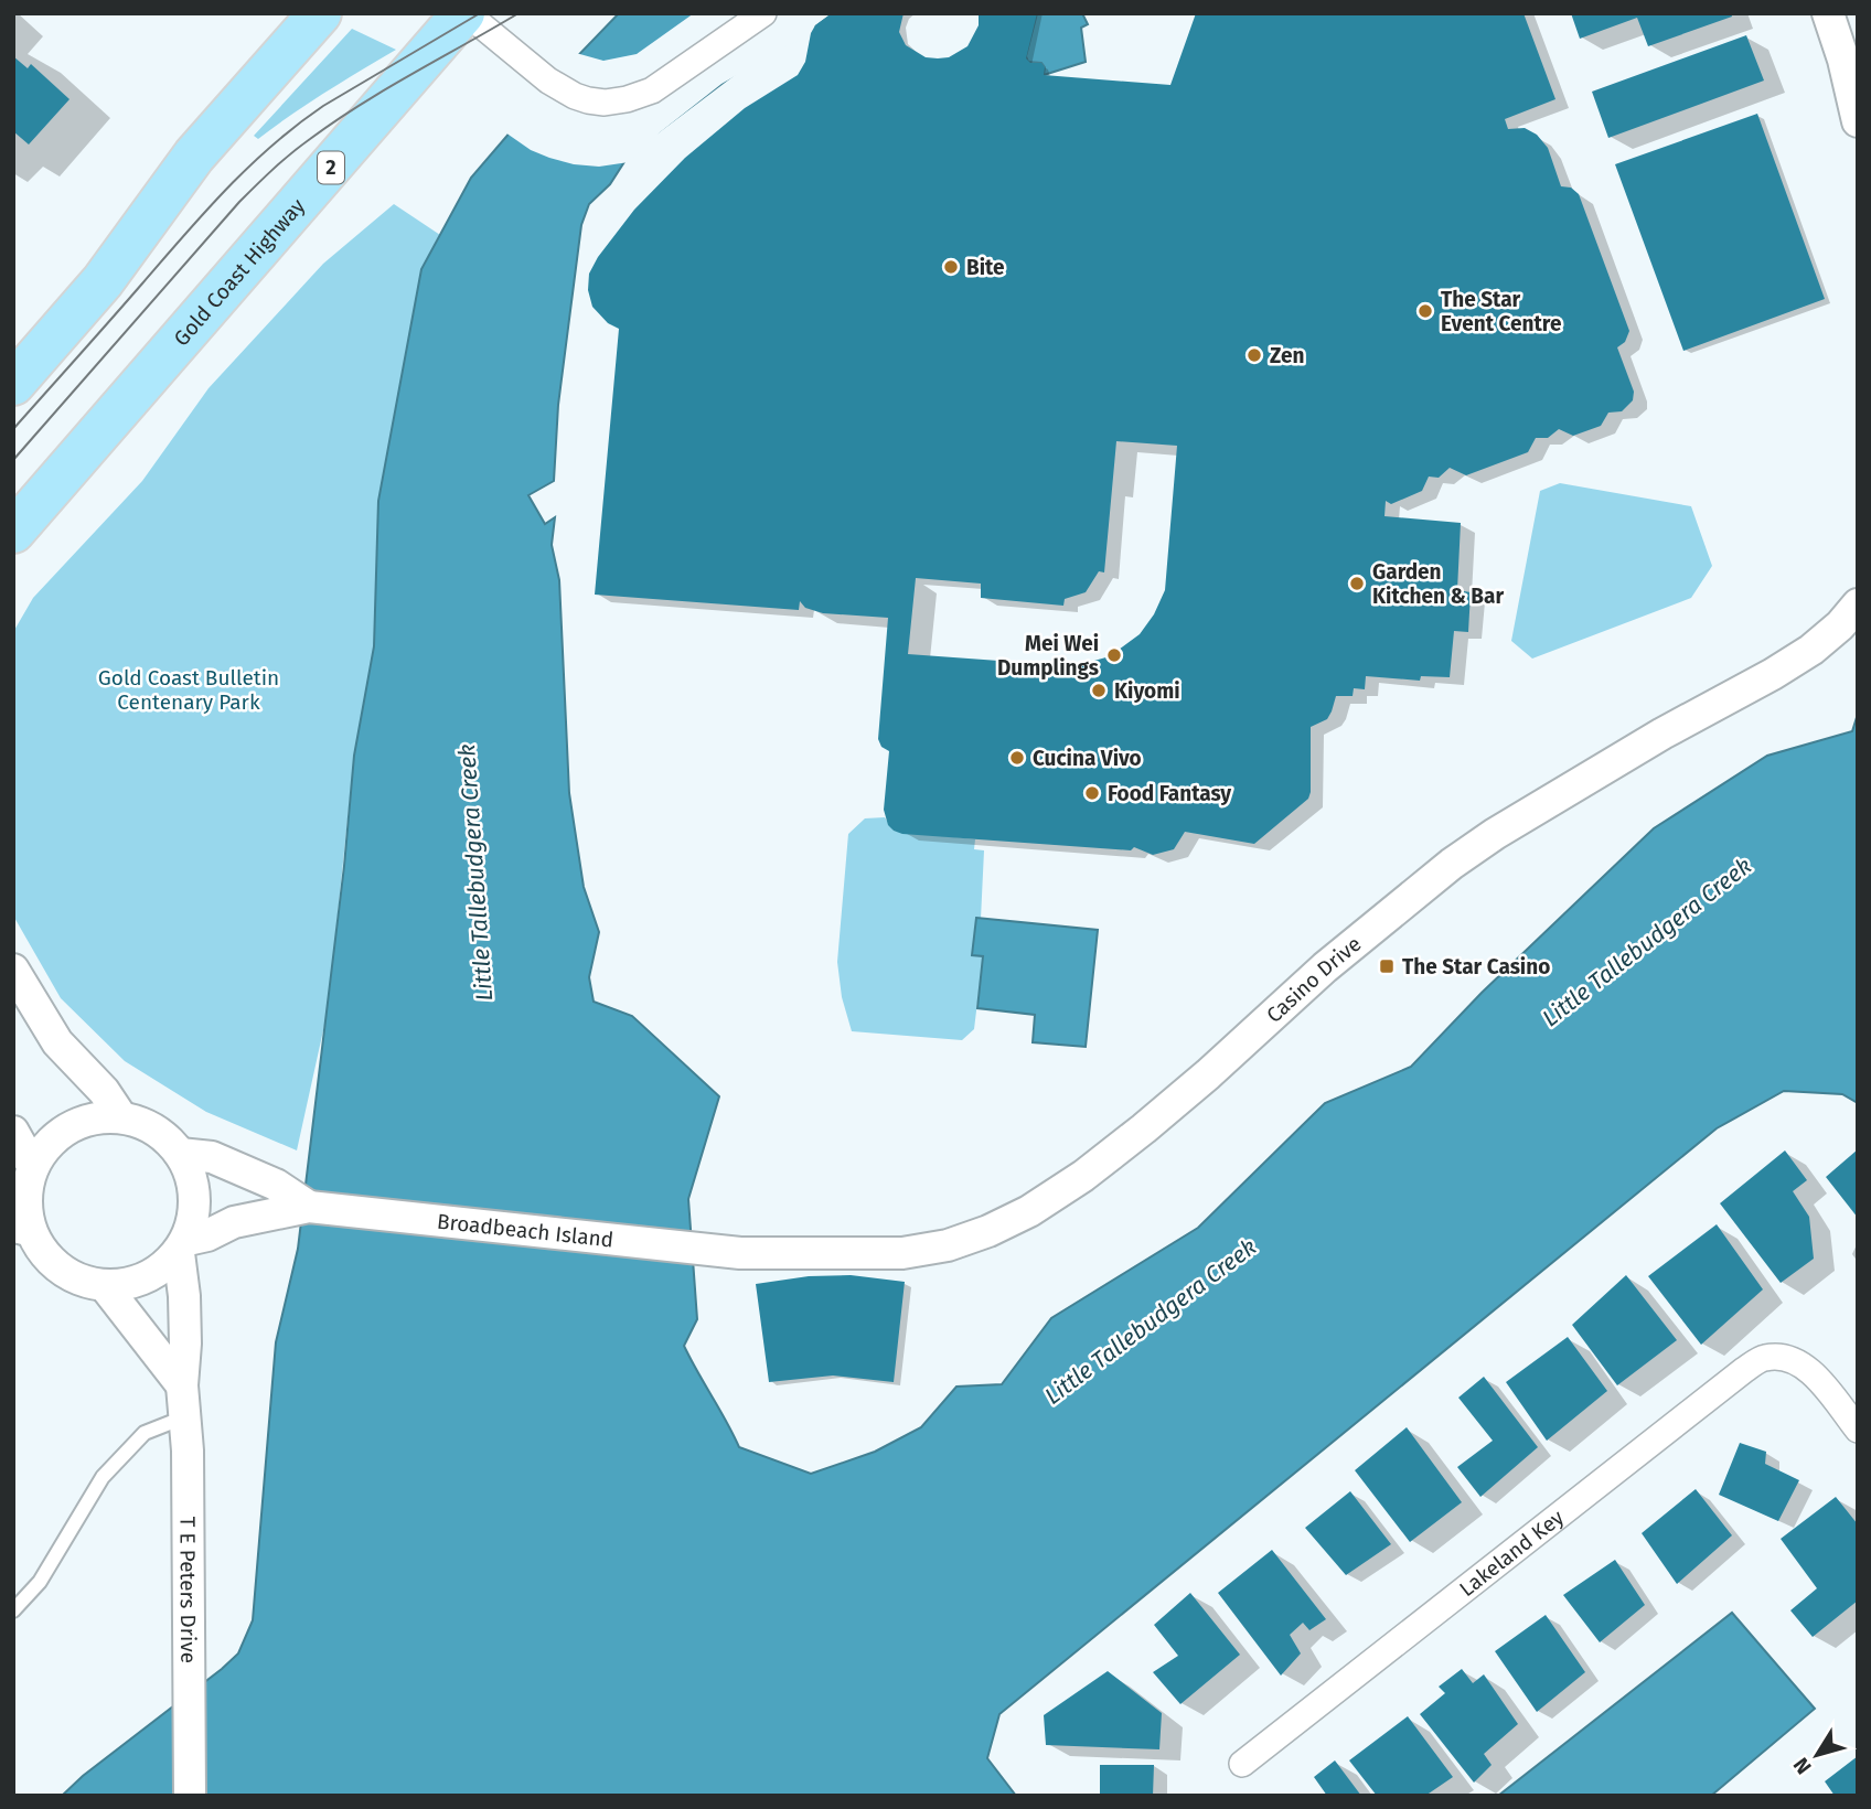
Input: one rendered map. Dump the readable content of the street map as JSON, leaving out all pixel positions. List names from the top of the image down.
{
  "streets": {
    "highway": ["2", "Gold Coast Highway"],
    "street": [
      "Casino Drive",
      "Broadbeach Island",
      "Lakeland Key",
      "T E Peters Drive"
    ]
  },
  "crossings": [
    ["Casino Drive", "Broadbeach Island"],
    ["Broadbeach Island", "T E Peters Drive"]
  ],
  "water": ["Little Tallebudgera Creek"],
  "parks": ["Gold Coast Bulletin Centenary Park"],
  "places": {
    "other": [
      "Bite",
      "The Star Event Centre",
      "Zen",
      "Garden Kitchen & Bar",
      "Mei Wei Dumplings",
      "Kiyomi",
      "Cucina Vivo",
      "Food Fantasy"
    ],
    "transit": ["The Star Casino"]
  },
  "north": "bottom left"
}
